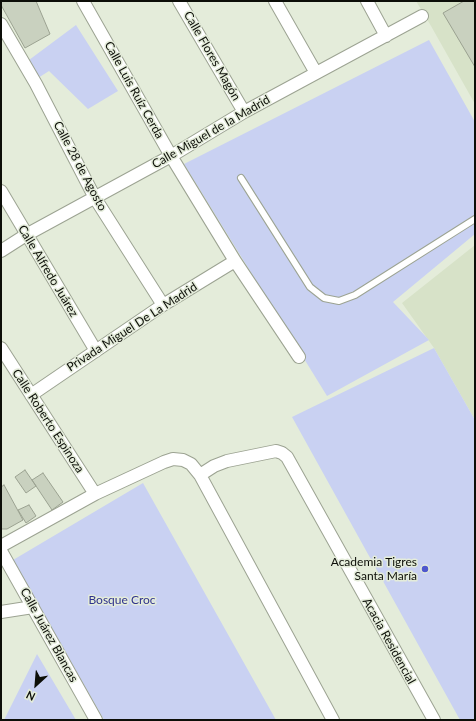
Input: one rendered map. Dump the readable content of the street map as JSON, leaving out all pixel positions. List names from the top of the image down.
{
  "streets": {
    "street": [
      "Calle Flores Magón",
      "Calle Luis Ruíz Cerda",
      "Calle Miguel de la Madrid",
      "Calle 28 de Agosto",
      "Calle Alfredo Juárez",
      "Privada Miguel De La Madrid",
      "Calle Roberto Espinoza",
      "Calle Juárez Blancas",
      "Acacia Residencial"
    ]
  },
  "crossings": [
    ["Calle Flores Magón", "Calle Miguel de la Madrid"],
    ["Calle Luis Ruíz Cerda", "Calle Miguel de la Madrid"],
    ["Calle Luis Ruíz Cerda", "Privada Miguel De La Madrid"],
    ["Calle Miguel de la Madrid", "Calle 28 de Agosto"],
    ["Calle Miguel de la Madrid", "Calle Alfredo Juárez"],
    ["Calle 28 de Agosto", "Privada Miguel De La Madrid"],
    ["Calle Alfredo Juárez", "Privada Miguel De La Madrid"],
    ["Privada Miguel De La Madrid", "Calle Roberto Espinoza"]
  ],
  "parks": ["Bosque Croc"],
  "places": ["Academia Tigres Santa María"],
  "north": "bottom left"
}
